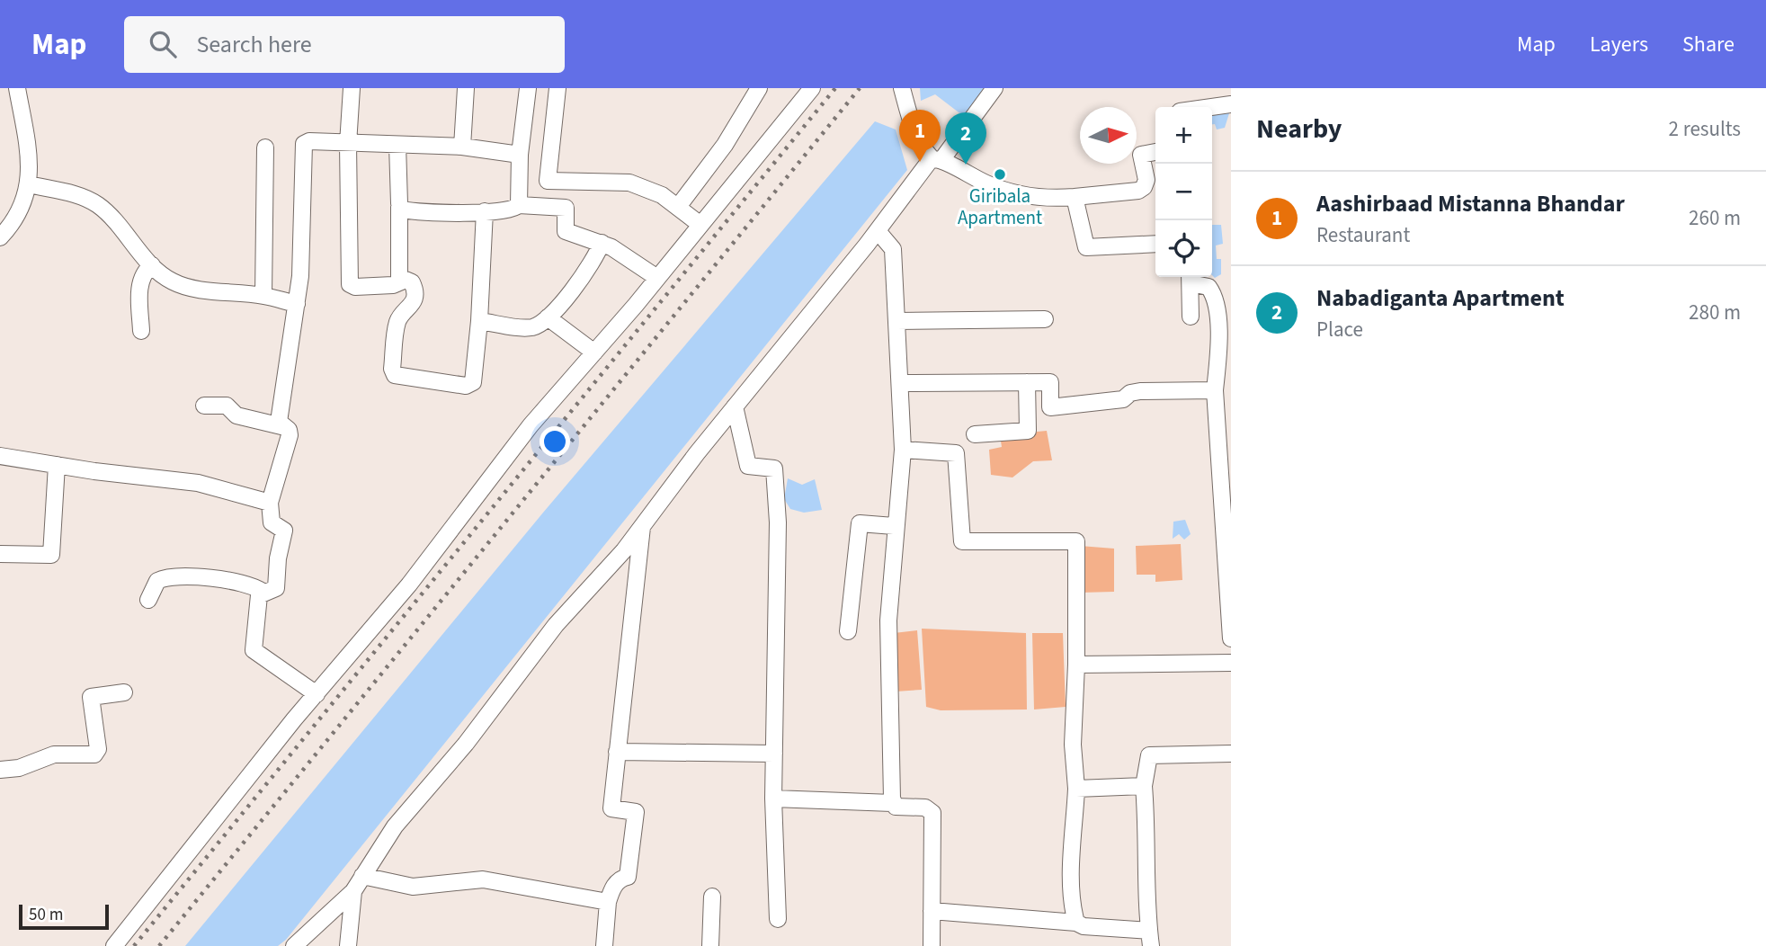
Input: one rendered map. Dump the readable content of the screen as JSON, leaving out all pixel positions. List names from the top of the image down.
{
  "places": ["Giribala Apartment"],
  "scale_bar": "50 m",
  "north": "right",
  "page": {
    "header": "Map",
    "search": "Search here",
    "nav": ["Map", "Layers", "Share"],
    "heading": ["Nearby", "2 results"],
    "map_buttons": ["+", "−"],
    "pins": ["1", "2"],
    "list": [
      {
        "mark": "1",
        "name": "Aashirbaad Mistanna Bhandar",
        "note": "Restaurant",
        "value": "260 m"
      },
      {
        "mark": "2",
        "name": "Nabadiganta Apartment",
        "note": "Place",
        "value": "280 m"
      }
    ],
    "scale": "50 m"
  }
}
